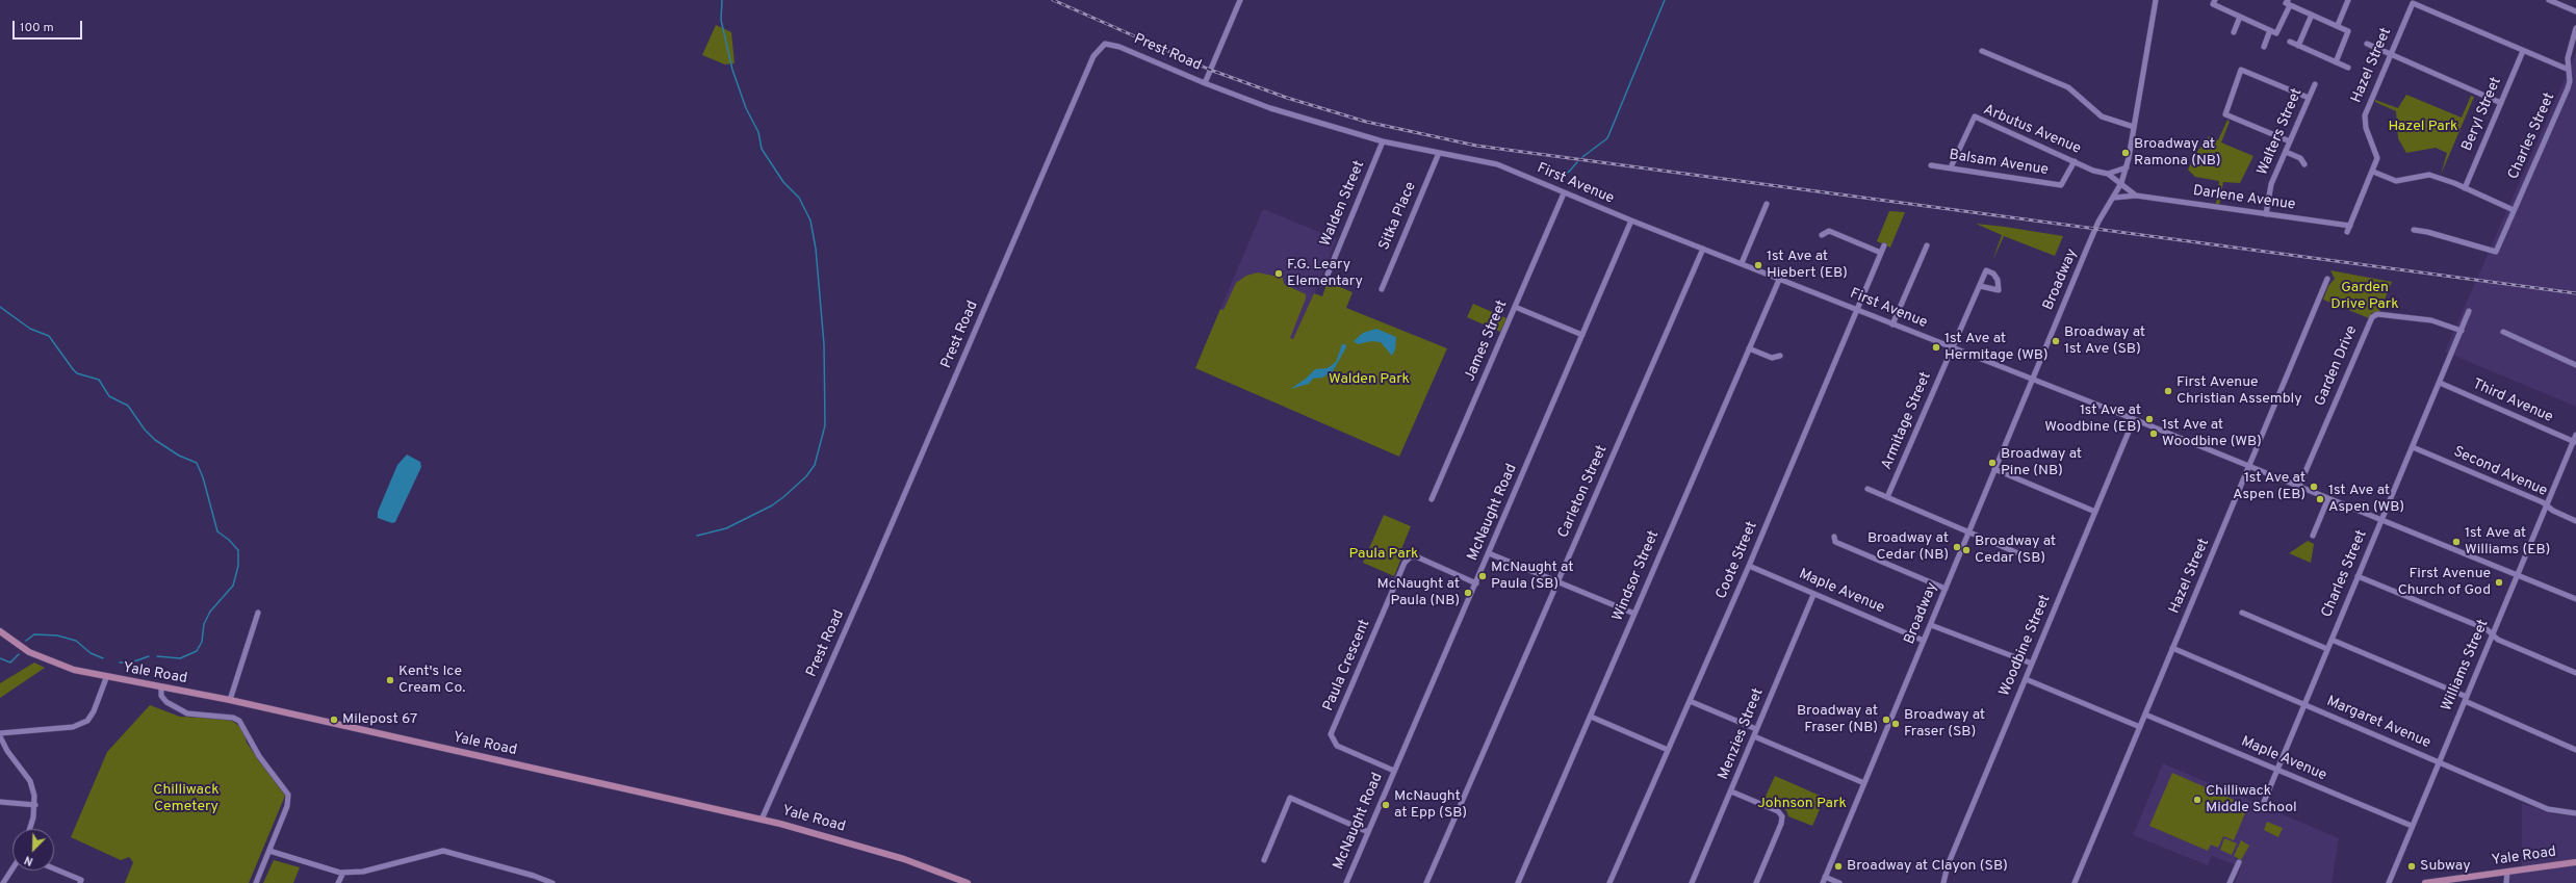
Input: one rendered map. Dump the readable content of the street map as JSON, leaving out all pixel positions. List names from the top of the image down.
{
  "streets": {
    "main road": ["Yale Road"],
    "street": [
      "Prest Road",
      "Hazel Street",
      "Beryl Street",
      "Arbutus Avenue",
      "Walters Street",
      "Charles Street",
      "Balsam Avenue",
      "First Avenue",
      "Darlene Avenue",
      "Walden Street",
      "Sitka Place",
      "Broadway",
      "James Street",
      "Garden Drive",
      "Third Avenue",
      "Armitage Street",
      "Second Avenue",
      "Carleton Street",
      "McNaught Road",
      "Coote Street",
      "Windsor Street",
      "Maple Avenue",
      "Woodbine Street",
      "Paula Crescent",
      "Williams Street",
      "Margaret Avenue",
      "Menzies Street"
    ]
  },
  "crossings": [
    ["Prest Road", "First Avenue"],
    ["Prest Road", "Yale Road"],
    ["Hazel Street", "Beryl Street"],
    ["Hazel Street", "First Avenue"],
    ["Hazel Street", "Darlene Avenue"],
    ["Hazel Street", "Maple Avenue"],
    ["Hazel Street", "Margaret Avenue"],
    ["Arbutus Avenue", "Balsam Avenue"],
    ["Arbutus Avenue", "Broadway"],
    ["Walters Street", "Darlene Avenue"],
    ["Charles Street", "First Avenue"],
    ["Charles Street", "Garden Drive"],
    ["Charles Street", "Third Avenue"],
    ["Charles Street", "Second Avenue"],
    ["Charles Street", "Maple Avenue"],
    ["Charles Street", "Margaret Avenue"],
    ["First Avenue", "Walden Street"],
    ["First Avenue", "Sitka Place"],
    ["First Avenue", "Broadway"],
    ["First Avenue", "James Street"],
    ["First Avenue", "Garden Drive"],
    ["First Avenue", "Armitage Street"],
    ["First Avenue", "Carleton Street"],
    ["First Avenue", "McNaught Road"],
    ["First Avenue", "Coote Street"],
    ["First Avenue", "Windsor Street"],
    ["First Avenue", "Woodbine Street"],
    ["First Avenue", "Williams Street"],
    ["Darlene Avenue", "Broadway"],
    ["Broadway", "Maple Avenue"],
    ["Third Avenue", "Williams Street"],
    ["Second Avenue", "Williams Street"],
    ["McNaught Road", "Paula Crescent"],
    ["Coote Street", "Maple Avenue"],
    ["Maple Avenue", "Williams Street"],
    ["Maple Avenue", "Menzies Street"],
    ["Williams Street", "Margaret Avenue"]
  ],
  "parks": [
    "Hazel Park",
    "Garden Drive Park",
    "Walden Park",
    "Paula Park",
    "Chilliwack Cemetery",
    "Johnson Park"
  ],
  "places": [
    "Broadway at Ramona (NB)",
    "1st Ave at Hiebert (EB)",
    "F.G. Leary Elementary",
    "Broadway at 1st Ave (SB)",
    "1st Ave at Hermitage (WB)",
    "First Avenue Christian Assembly",
    "1st Ave at Woodbine (EB)",
    "1st Ave at Woodbine (WB)",
    "Broadway at Pine (NB)",
    "1st Ave at Aspen (EB)",
    "1st Ave at Aspen (WB)",
    "1st Ave at Williams (EB)",
    "Broadway at Cedar (NB)",
    "Broadway at Cedar (SB)",
    "McNaught at Paula (SB)",
    "First Avenue Church of God",
    "McNaught at Paula (NB)",
    "Kent's Ice Cream Co.",
    "Milepost 67",
    "Broadway at Fraser (NB)",
    "Broadway at Fraser (SB)",
    "Chilliwack Middle School",
    "McNaught at Epp (SB)",
    "Broadway at Clayon (SB)",
    "Subway"
  ],
  "scale_bar": "100 m",
  "north": "bottom left"
}
